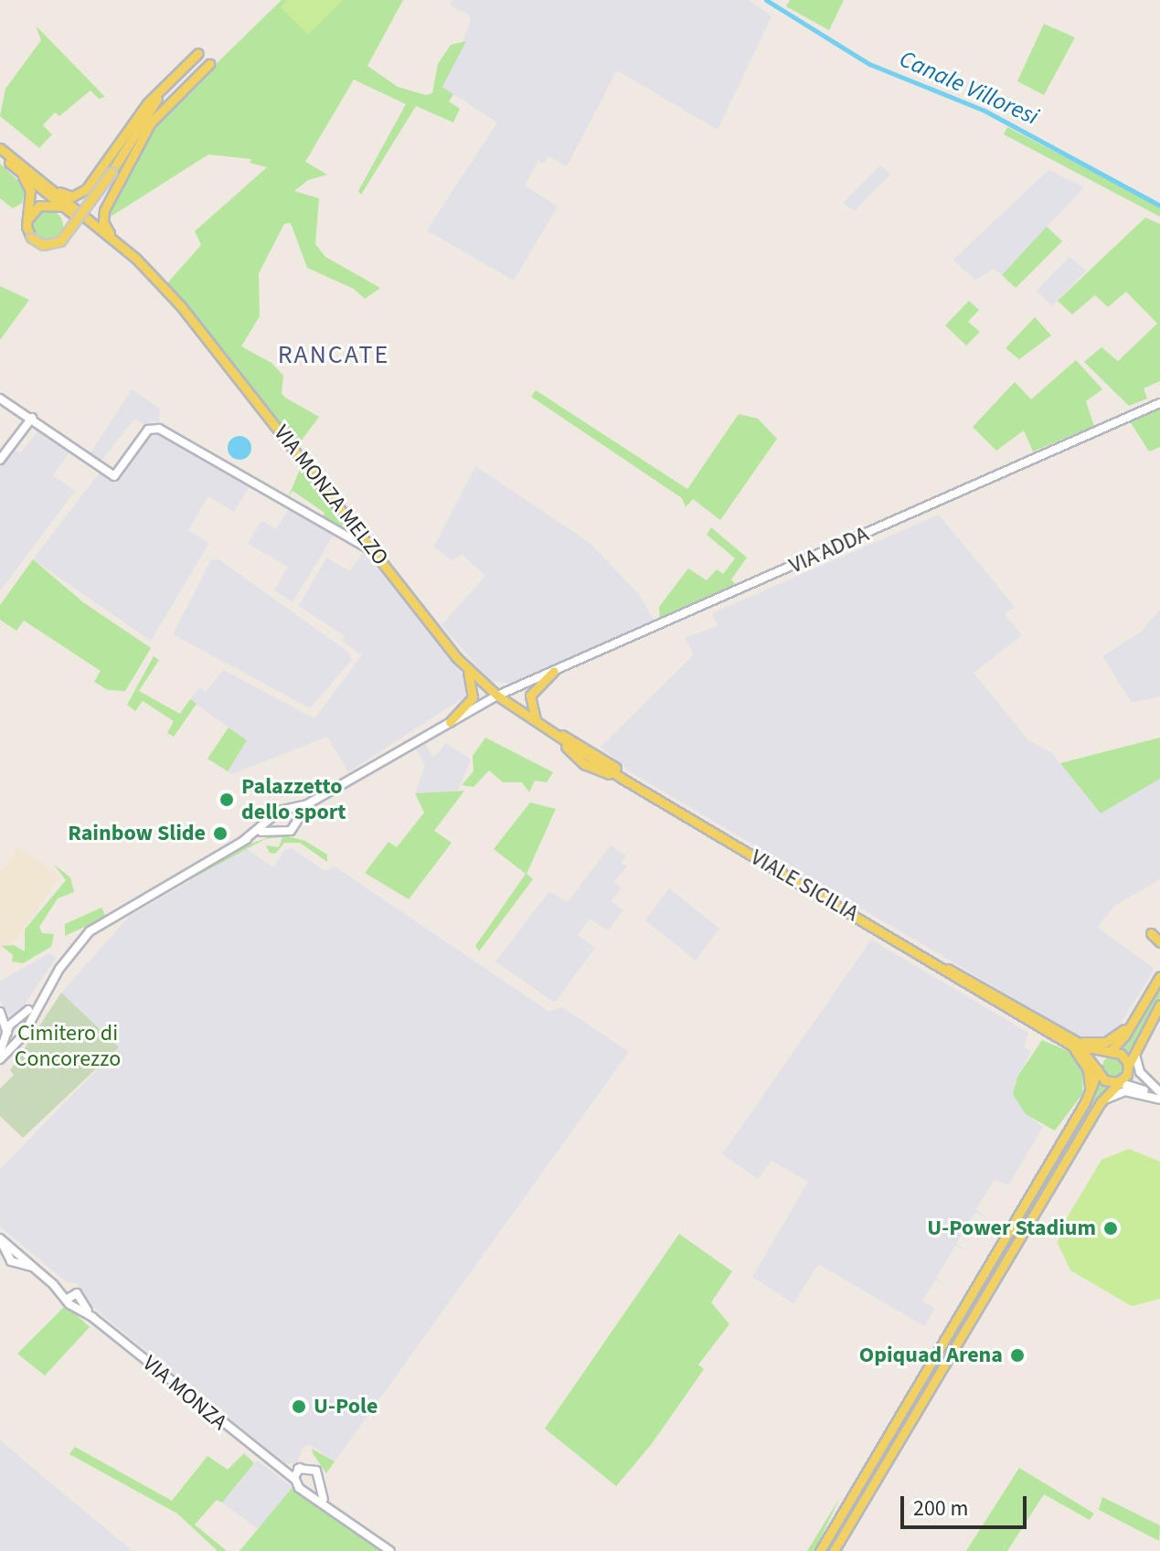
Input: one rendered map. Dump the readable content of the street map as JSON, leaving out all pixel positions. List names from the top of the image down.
{
  "streets": {
    "main road": [
      "VIA MONZA MELZO",
      "VIA ADDA",
      "VIALE SICILIA",
      "VIA MONZA"
    ]
  },
  "crossings": [
    ["VIA MONZA MELZO", "VIA ADDA"],
    ["VIA MONZA MELZO", "VIALE SICILIA"],
    ["VIA ADDA", "VIALE SICILIA"]
  ],
  "districts": ["RANCATE"],
  "water": ["Canale Villoresi"],
  "parks": ["Cimitero di Concorezzo"],
  "places": [
    "Palazzetto dello sport",
    "Rainbow Slide",
    "U-Power Stadium",
    "Opiquad Arena",
    "U-Pole"
  ],
  "scale_bar": "200 m"
}
